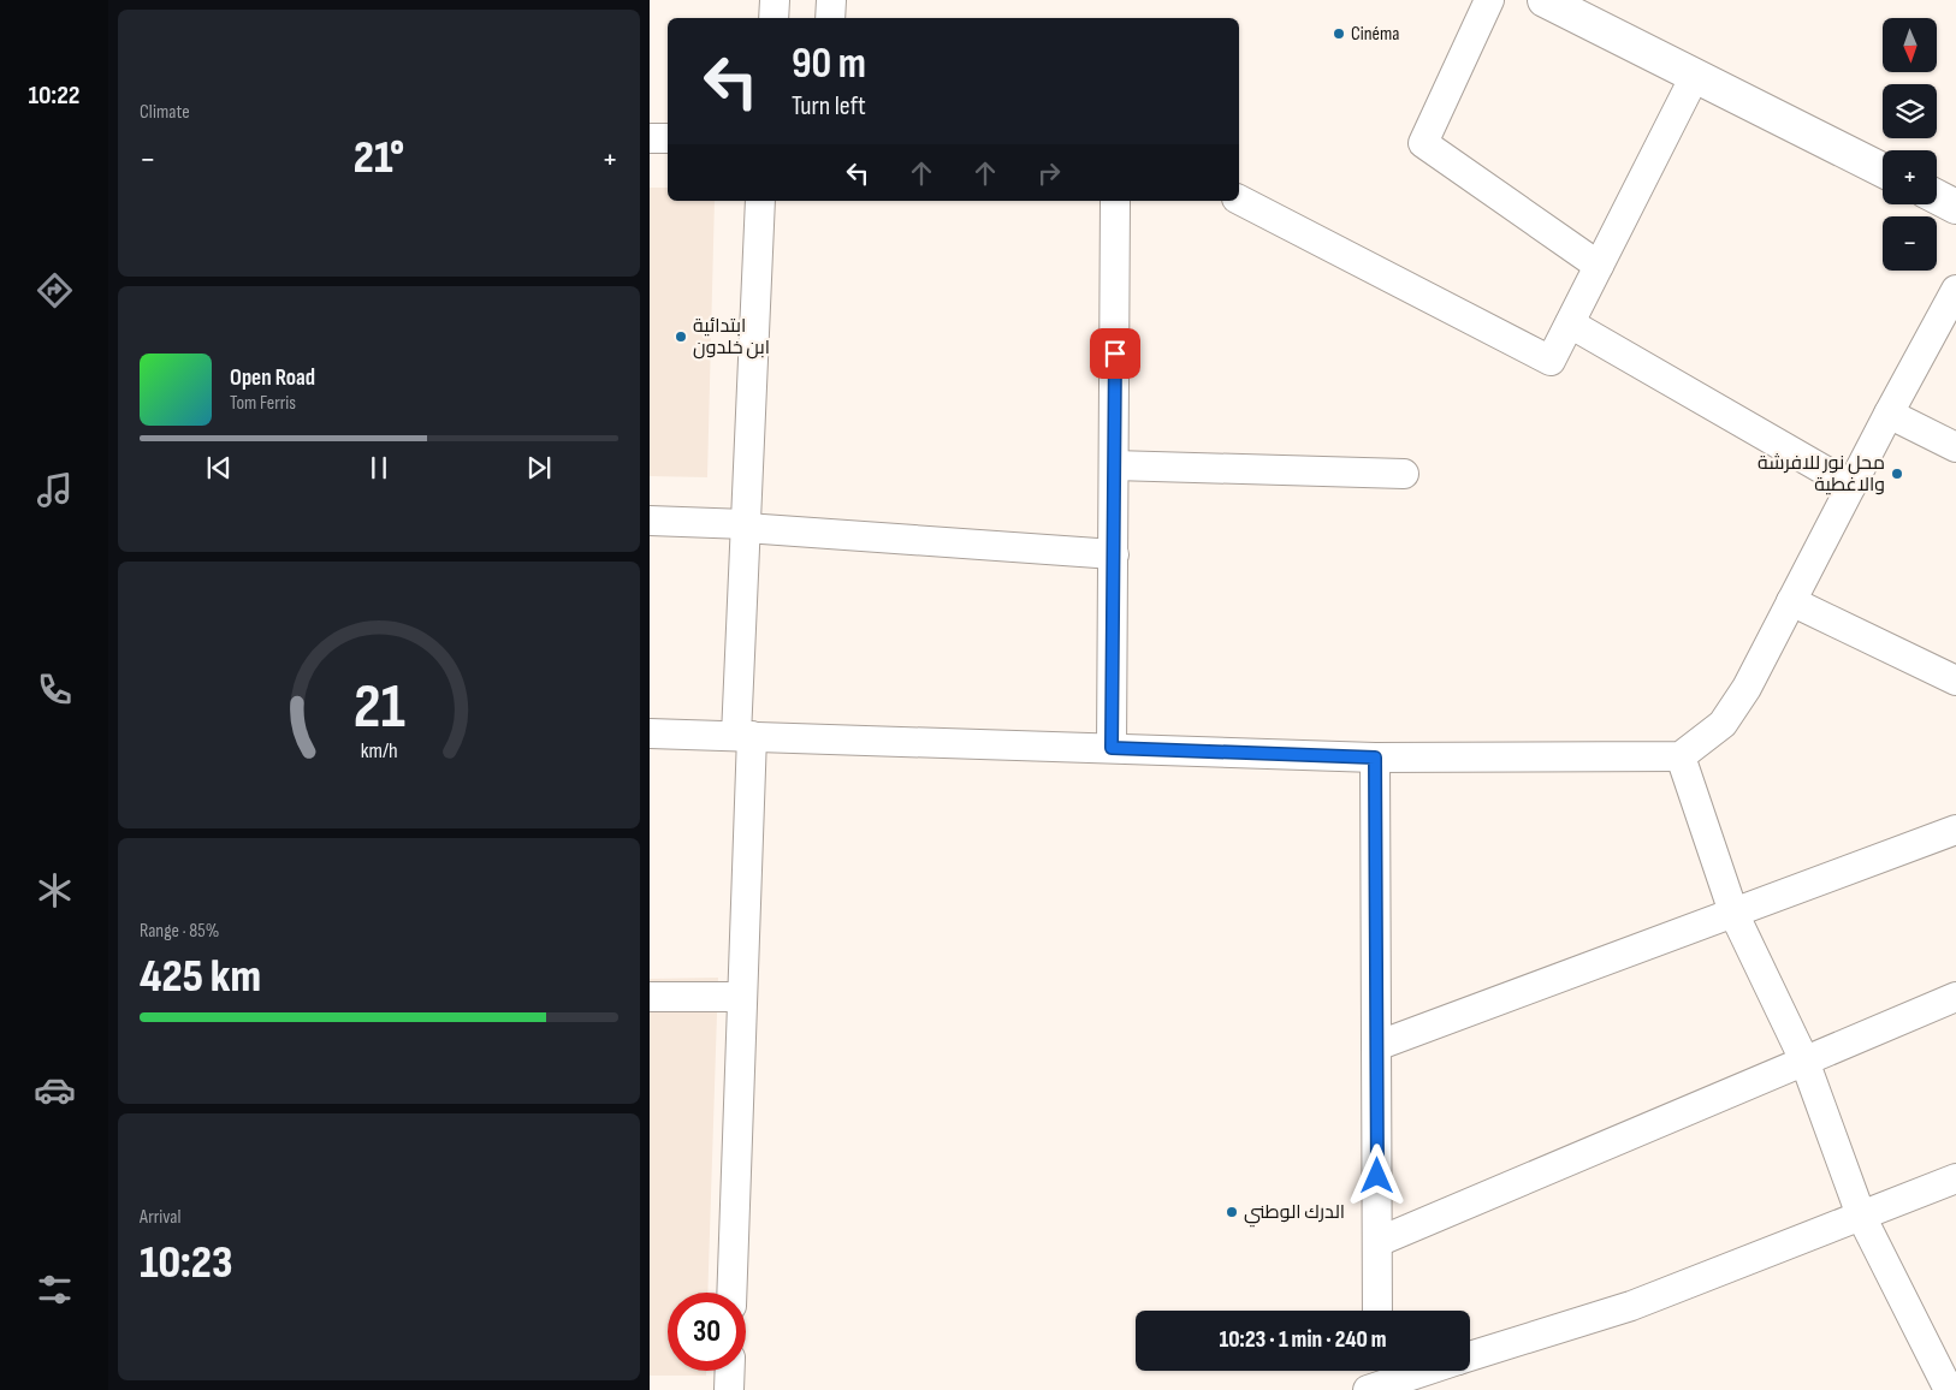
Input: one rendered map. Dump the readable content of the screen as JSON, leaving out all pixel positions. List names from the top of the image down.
{
  "places": [
    "Cinéma",
    "ابتدائية ابن خلدون",
    "محل نور للافرشة والاغطية",
    "الدرك الوطني"
  ],
  "north": "bottom",
  "page": {
    "tabs": "10:22",
    "tile": [
      "Climate",
      ["Range · 85%", "425 km"],
      ["Arrival", "10:23"]
    ],
    "map_buttons": ["+", "−"],
    "turn": ["90 m", "Turn left"],
    "heat": ["−", "21°", "+"],
    "song": ["Open Road", "Tom Ferris"],
    "limit": "30",
    "trip": "10:23 · 1 min · 240 m",
    "gauge": ["21", "km/h"]
  }
}
